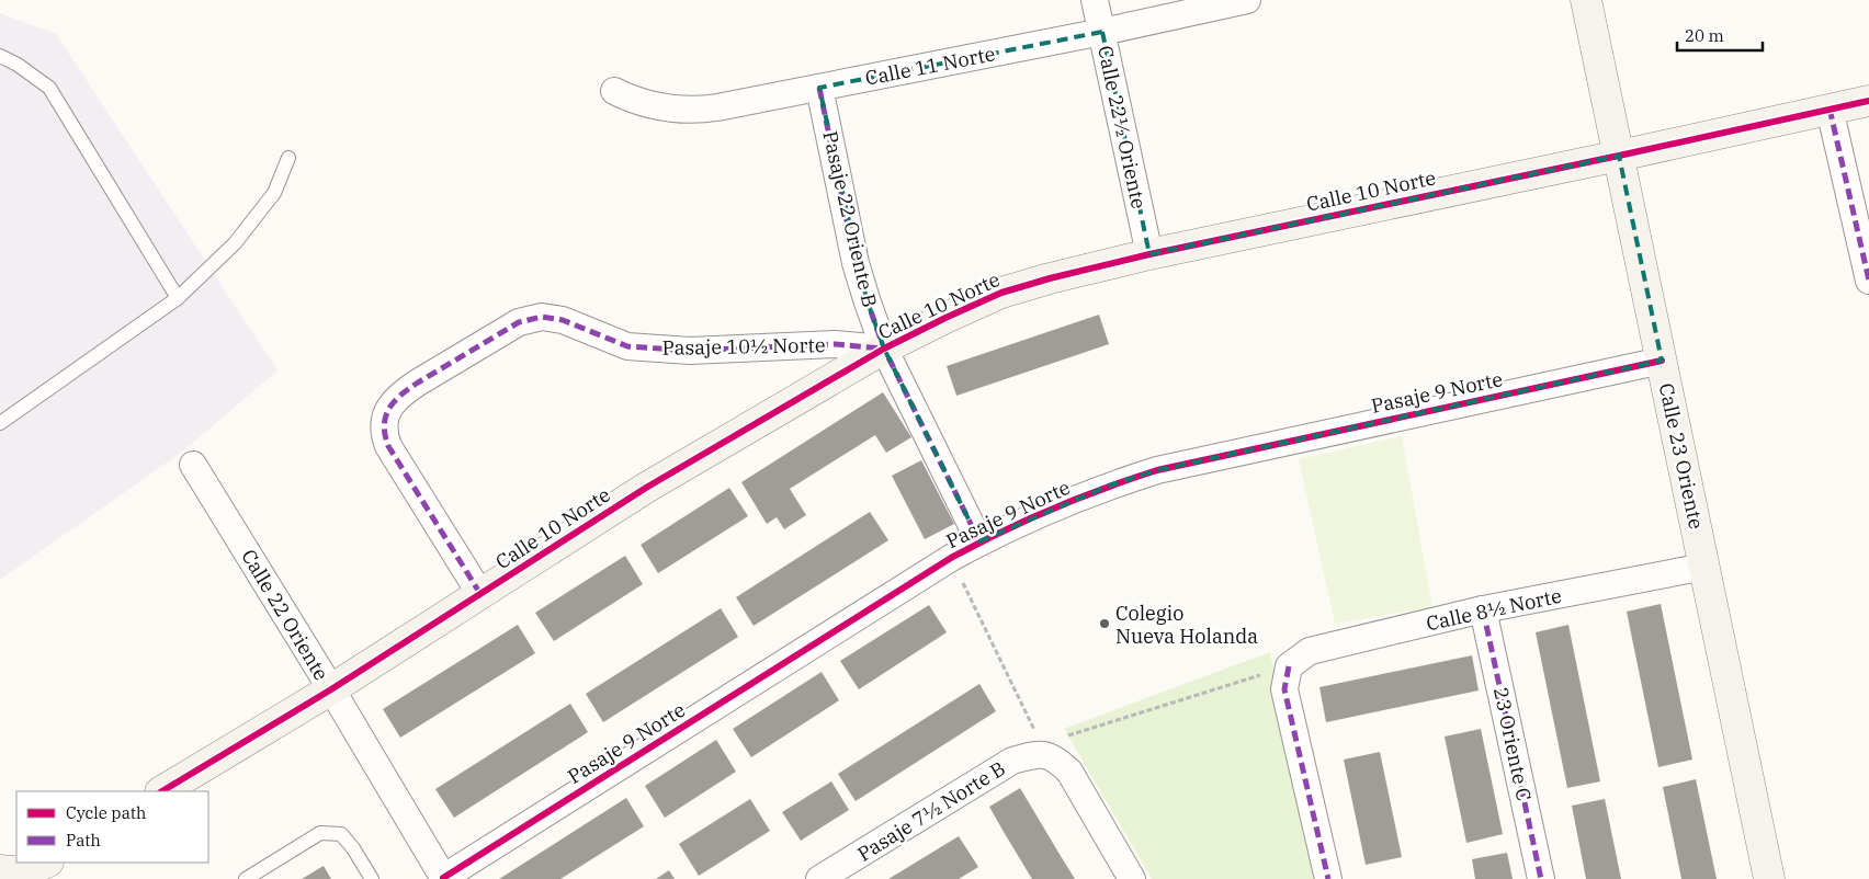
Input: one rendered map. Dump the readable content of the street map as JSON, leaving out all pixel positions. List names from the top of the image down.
{
  "streets": {
    "street": [
      "Calle 11 Norte",
      "Calle 22½ Oriente",
      "Calle 10 Norte",
      "Pasaje 22 Oriente B",
      "Pasaje 10½ Norte",
      "Pasaje 9 Norte",
      "Calle 23 Oriente",
      "Calle 8½ Norte",
      "Calle 22 Oriente",
      "23 Oriente C",
      "Pasaje 7½ Norte B"
    ]
  },
  "crossings": [
    ["Calle 11 Norte", "Calle 22½ Oriente"],
    ["Calle 11 Norte", "Pasaje 22 Oriente B"],
    ["Calle 22½ Oriente", "Calle 10 Norte"],
    ["Calle 10 Norte", "Pasaje 22 Oriente B"],
    ["Calle 10 Norte", "Pasaje 10½ Norte"],
    ["Calle 10 Norte", "Calle 23 Oriente"],
    ["Calle 10 Norte", "Calle 22 Oriente"],
    ["Pasaje 22 Oriente B", "Pasaje 10½ Norte"],
    ["Pasaje 22 Oriente B", "Pasaje 9 Norte"],
    ["Pasaje 9 Norte", "Calle 23 Oriente"],
    ["Pasaje 9 Norte", "Calle 22 Oriente"],
    ["Calle 23 Oriente", "Calle 8½ Norte"],
    ["Calle 8½ Norte", "23 Oriente C"]
  ],
  "places": ["Colegio Nueva Holanda"],
  "legend": ["Cycle path", "Path"],
  "scale_bar": "20 m"
}
